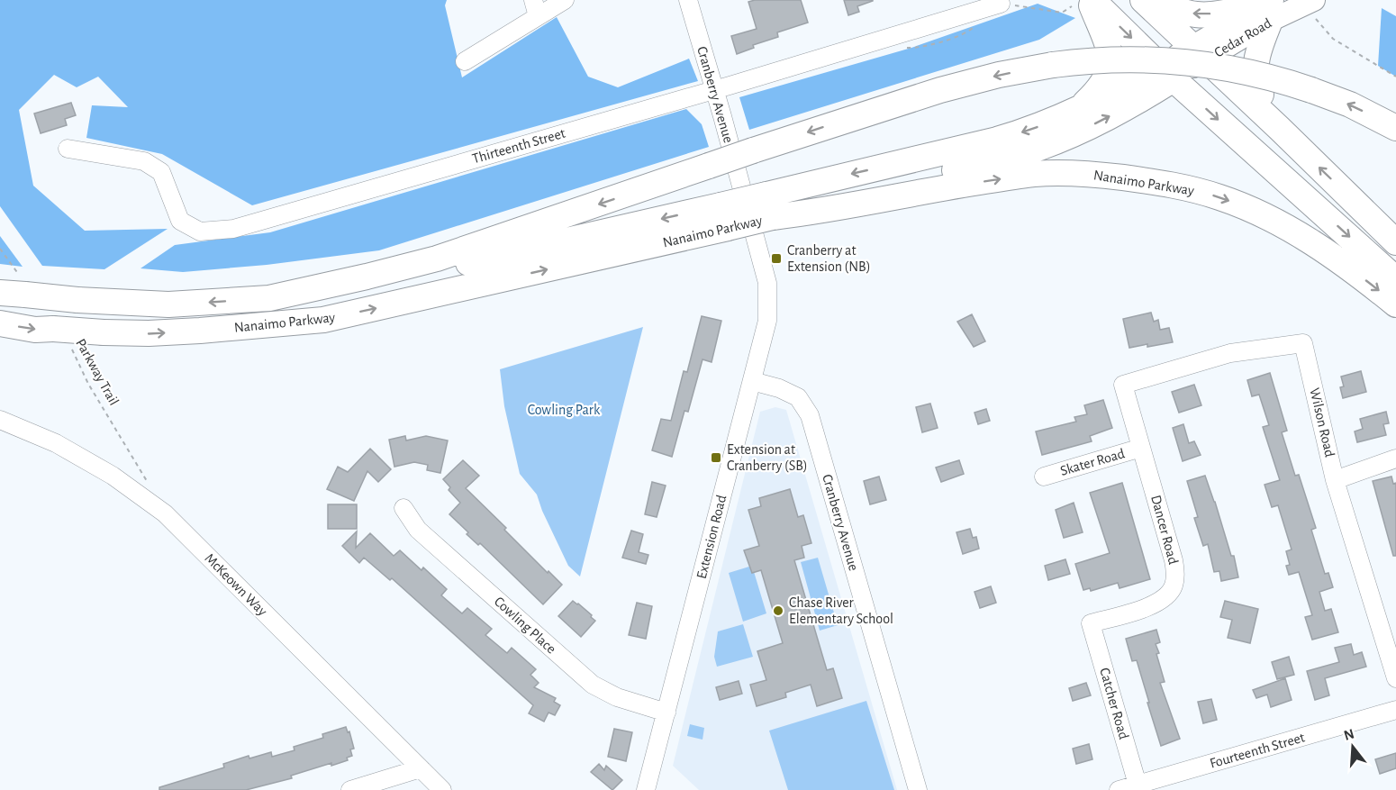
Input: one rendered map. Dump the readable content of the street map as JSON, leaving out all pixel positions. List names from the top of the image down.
{
  "streets": {
    "highway": ["Nanaimo Parkway"],
    "main road": ["Cedar Road"],
    "street": [
      "Cranberry Avenue",
      "Thirteenth Street",
      "Wilson Road",
      "Skater Road",
      "Dancer Road",
      "Extension Road",
      "McKeown Way",
      "Cowling Place",
      "Catcher Road",
      "Fourteenth Street"
    ],
    "path": ["Parkway Trail"]
  },
  "crossings": [
    ["Cranberry Avenue", "Thirteenth Street"],
    ["Cranberry Avenue", "Extension Road"],
    ["Nanaimo Parkway", "Parkway Trail"],
    ["Wilson Road", "Dancer Road"],
    ["Skater Road", "Dancer Road"],
    ["Dancer Road", "Catcher Road"],
    ["Extension Road", "Cowling Place"],
    ["Catcher Road", "Fourteenth Street"]
  ],
  "parks": ["Cowling Park"],
  "places": {
    "transit": ["Cranberry at Extension (NB)", "Extension at Cranberry (SB)"],
    "other": ["Chase River Elementary School"]
  },
  "north": "top"
}
